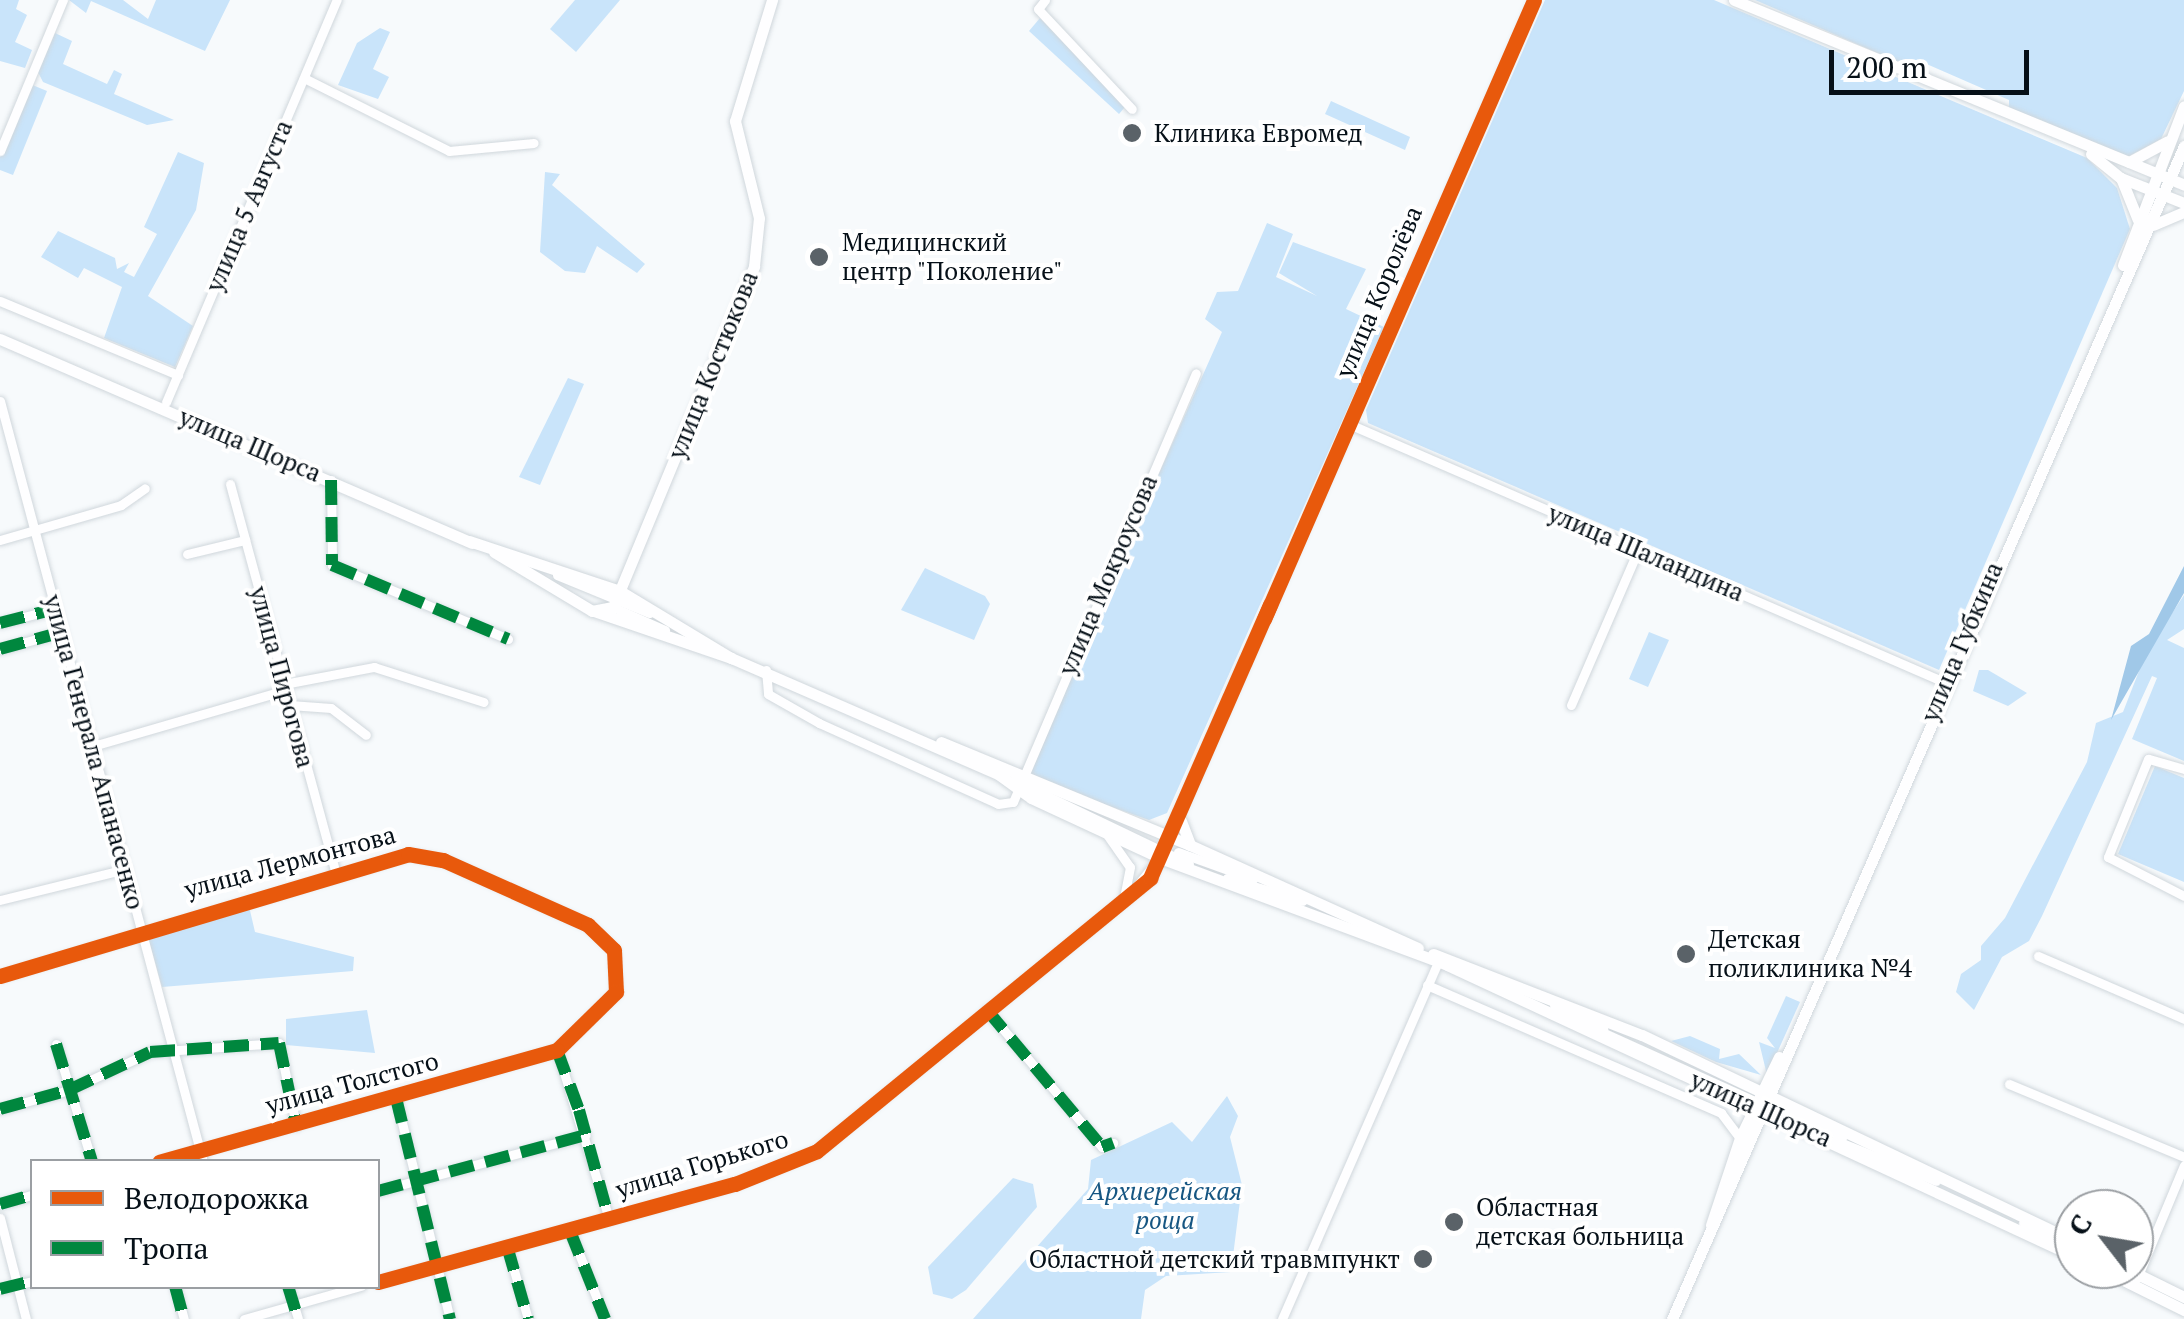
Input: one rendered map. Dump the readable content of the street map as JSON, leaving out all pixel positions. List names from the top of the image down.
{
  "streets": {
    "main road": ["улица Костюкова", "улица Щорса", "улица Губкина"],
    "street": [
      "улица 5 Августа",
      "улица Королёва",
      "улица Шаландина",
      "улица Мокроусова",
      "улица Пирогова",
      "улица Генерала Апанасенко",
      "улица Лермонтова",
      "улица Толстого",
      "улица Горького"
    ]
  },
  "crossings": [
    ["улица 5 Августа", "улица Щорса"],
    ["улица Королёва", "улица Щорса"],
    ["улица Королёва", "улица Шаландина"],
    ["улица Королёва", "улица Горького"],
    ["улица Костюкова", "улица Щорса"],
    ["улица Щорса", "улица Мокроусова"],
    ["улица Щорса", "улица Губкина"],
    ["улица Щорса", "улица Горького"],
    ["улица Шаландина", "улица Губкина"],
    ["улица Пирогова", "улица Лермонтова"],
    ["улица Генерала Апанасенко", "улица Лермонтова"],
    ["улица Генерала Апанасенко", "улица Толстого"],
    ["улица Лермонтова", "улица Толстого"]
  ],
  "parks": ["Архиерейская роща"],
  "places": [
    "Клиника Евромед",
    "Медицинский центр \"Поколение\"",
    "Детская поликлиника №4",
    "Областная детская больница",
    "Областной детский травмпункт"
  ],
  "legend": ["Велодорожка", "Тропа"],
  "scale_bar": "200 m",
  "north": "top left"
}
